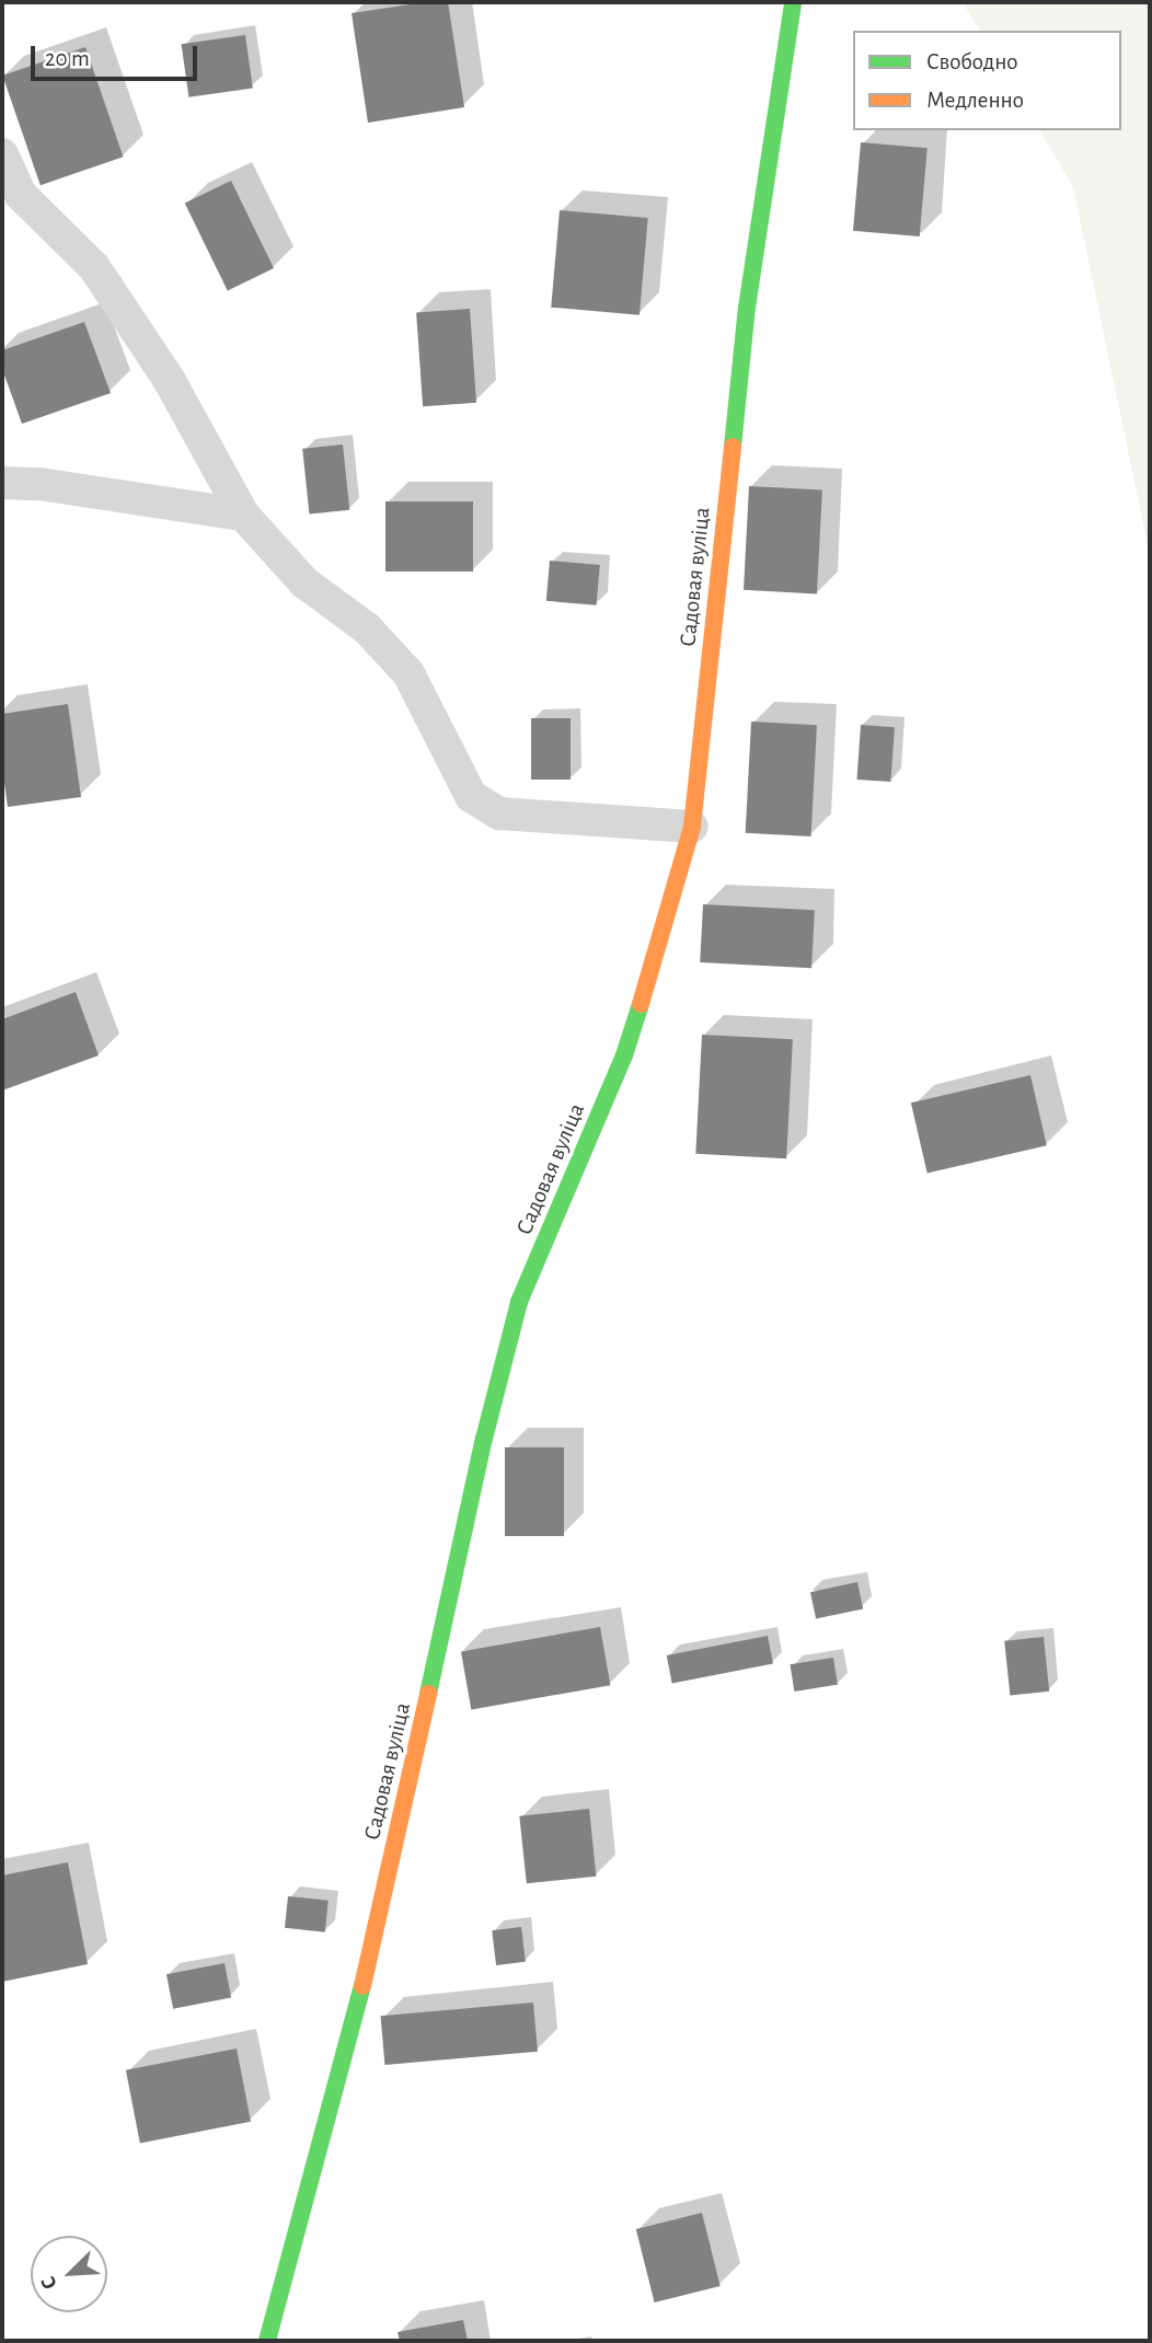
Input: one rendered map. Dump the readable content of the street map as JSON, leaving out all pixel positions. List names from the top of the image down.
{
  "streets": {
    "street": ["Садовая вуліца"]
  },
  "legend": ["Свободно", "Медленно"],
  "scale_bar": "20 m",
  "north": "bottom left"
}
